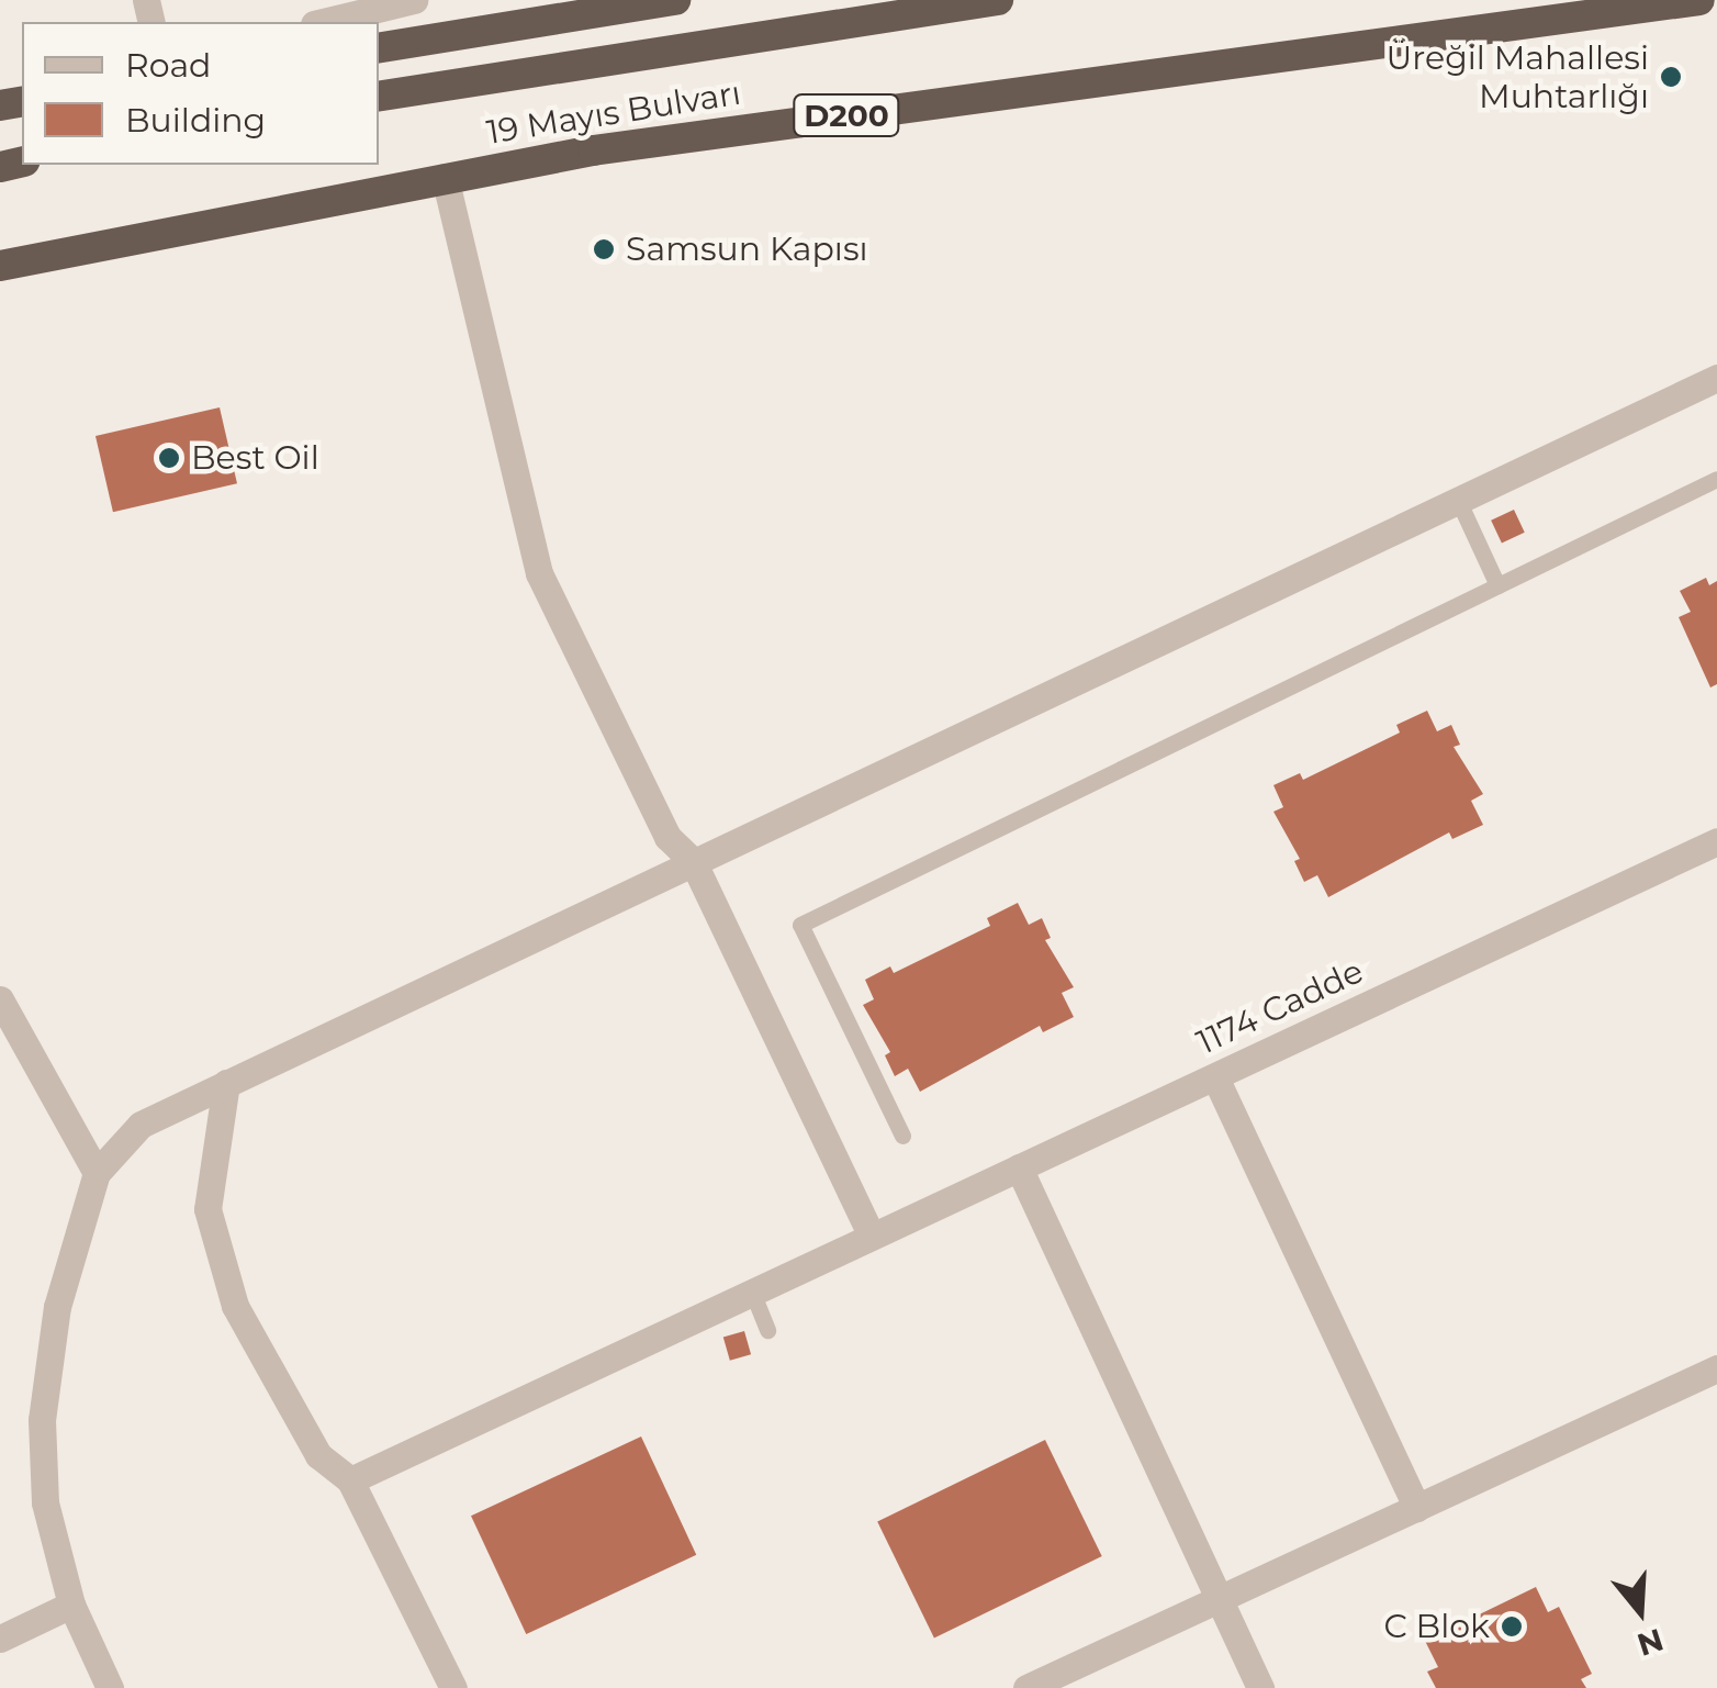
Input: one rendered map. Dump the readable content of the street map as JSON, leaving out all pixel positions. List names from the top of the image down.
{
  "streets": {
    "highway": ["19 Mayıs Bulvarı", "D200"],
    "street": ["1174 Cadde"]
  },
  "places": [
    "Üreğil Mahallesi Muhtarlığı",
    "Samsun Kapısı",
    "Best Oil",
    "C Blok"
  ],
  "legend": ["Road", "Building"],
  "north": "bottom"
}
